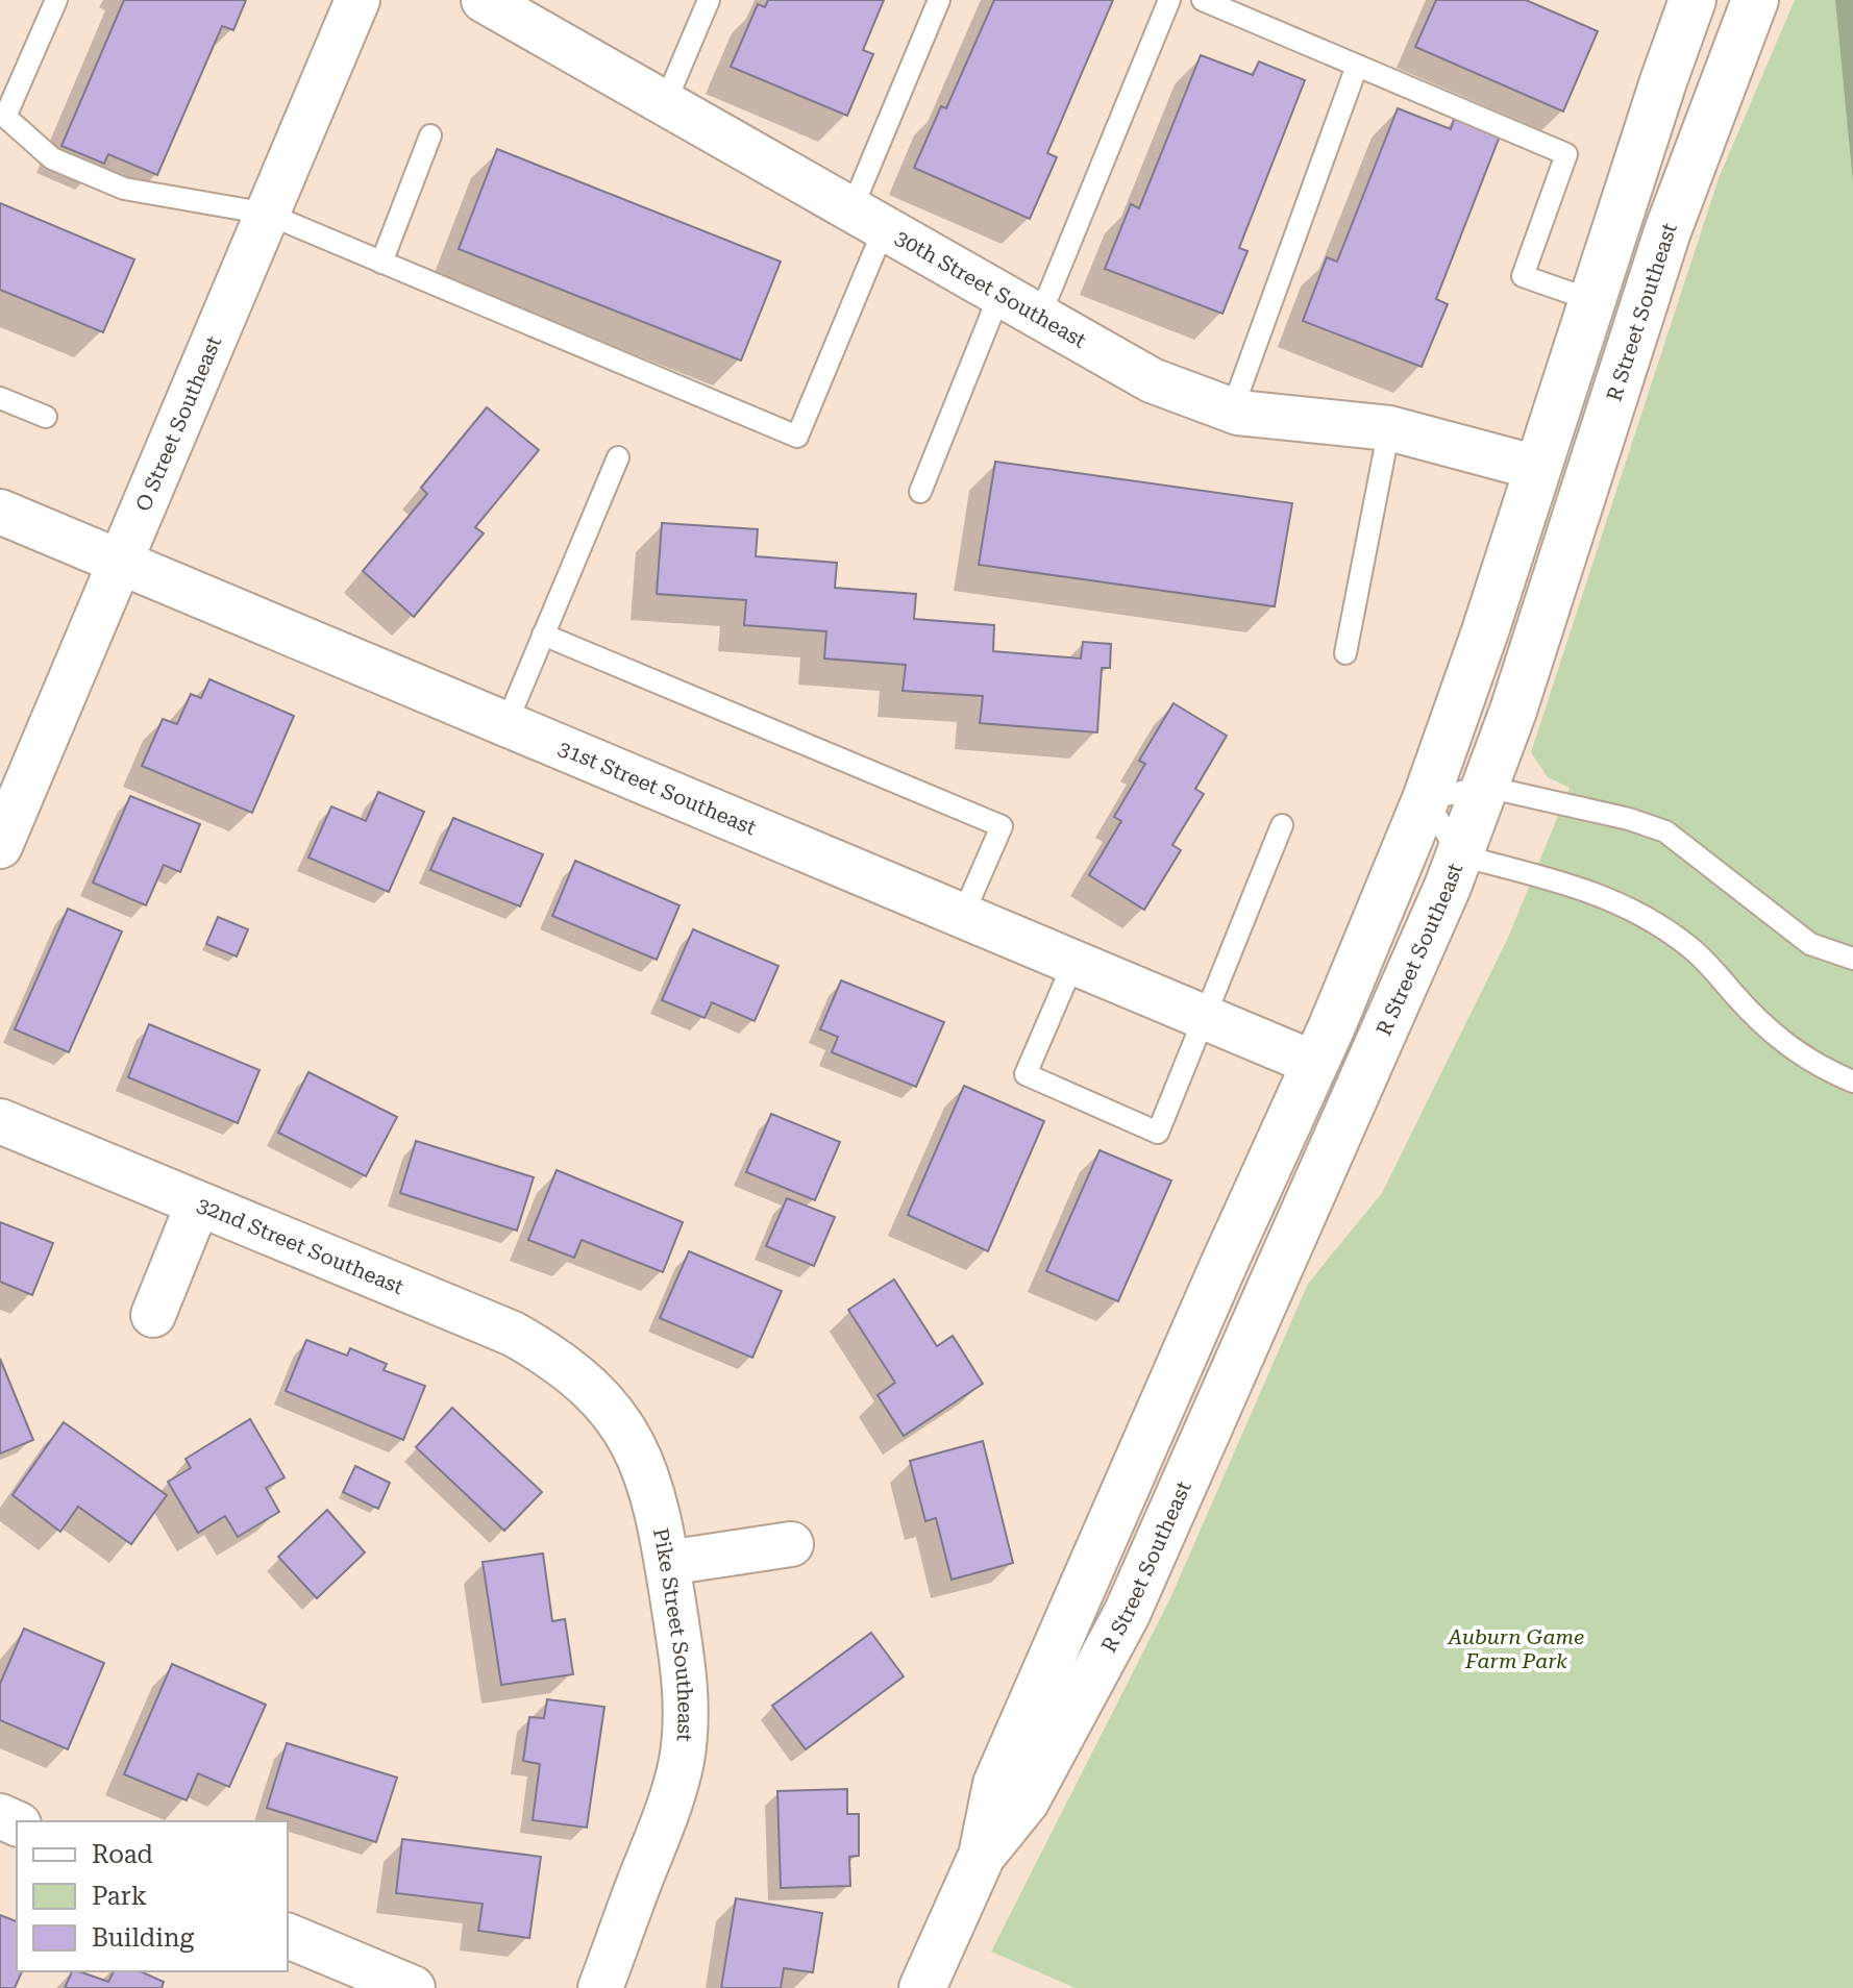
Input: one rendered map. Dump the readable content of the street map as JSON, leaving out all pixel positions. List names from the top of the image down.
{
  "streets": {
    "street": [
      "30th Street Southeast",
      "R Street Southeast",
      "O Street Southeast",
      "31st Street Southeast",
      "32nd Street Southeast",
      "Pike Street Southeast"
    ]
  },
  "crossings": [
    ["30th Street Southeast", "R Street Southeast"],
    ["R Street Southeast", "31st Street Southeast"],
    ["O Street Southeast", "31st Street Southeast"],
    ["32nd Street Southeast", "Pike Street Southeast"]
  ],
  "parks": ["Auburn Game Farm Park"],
  "legend": ["Road", "Park", "Building"]
}
